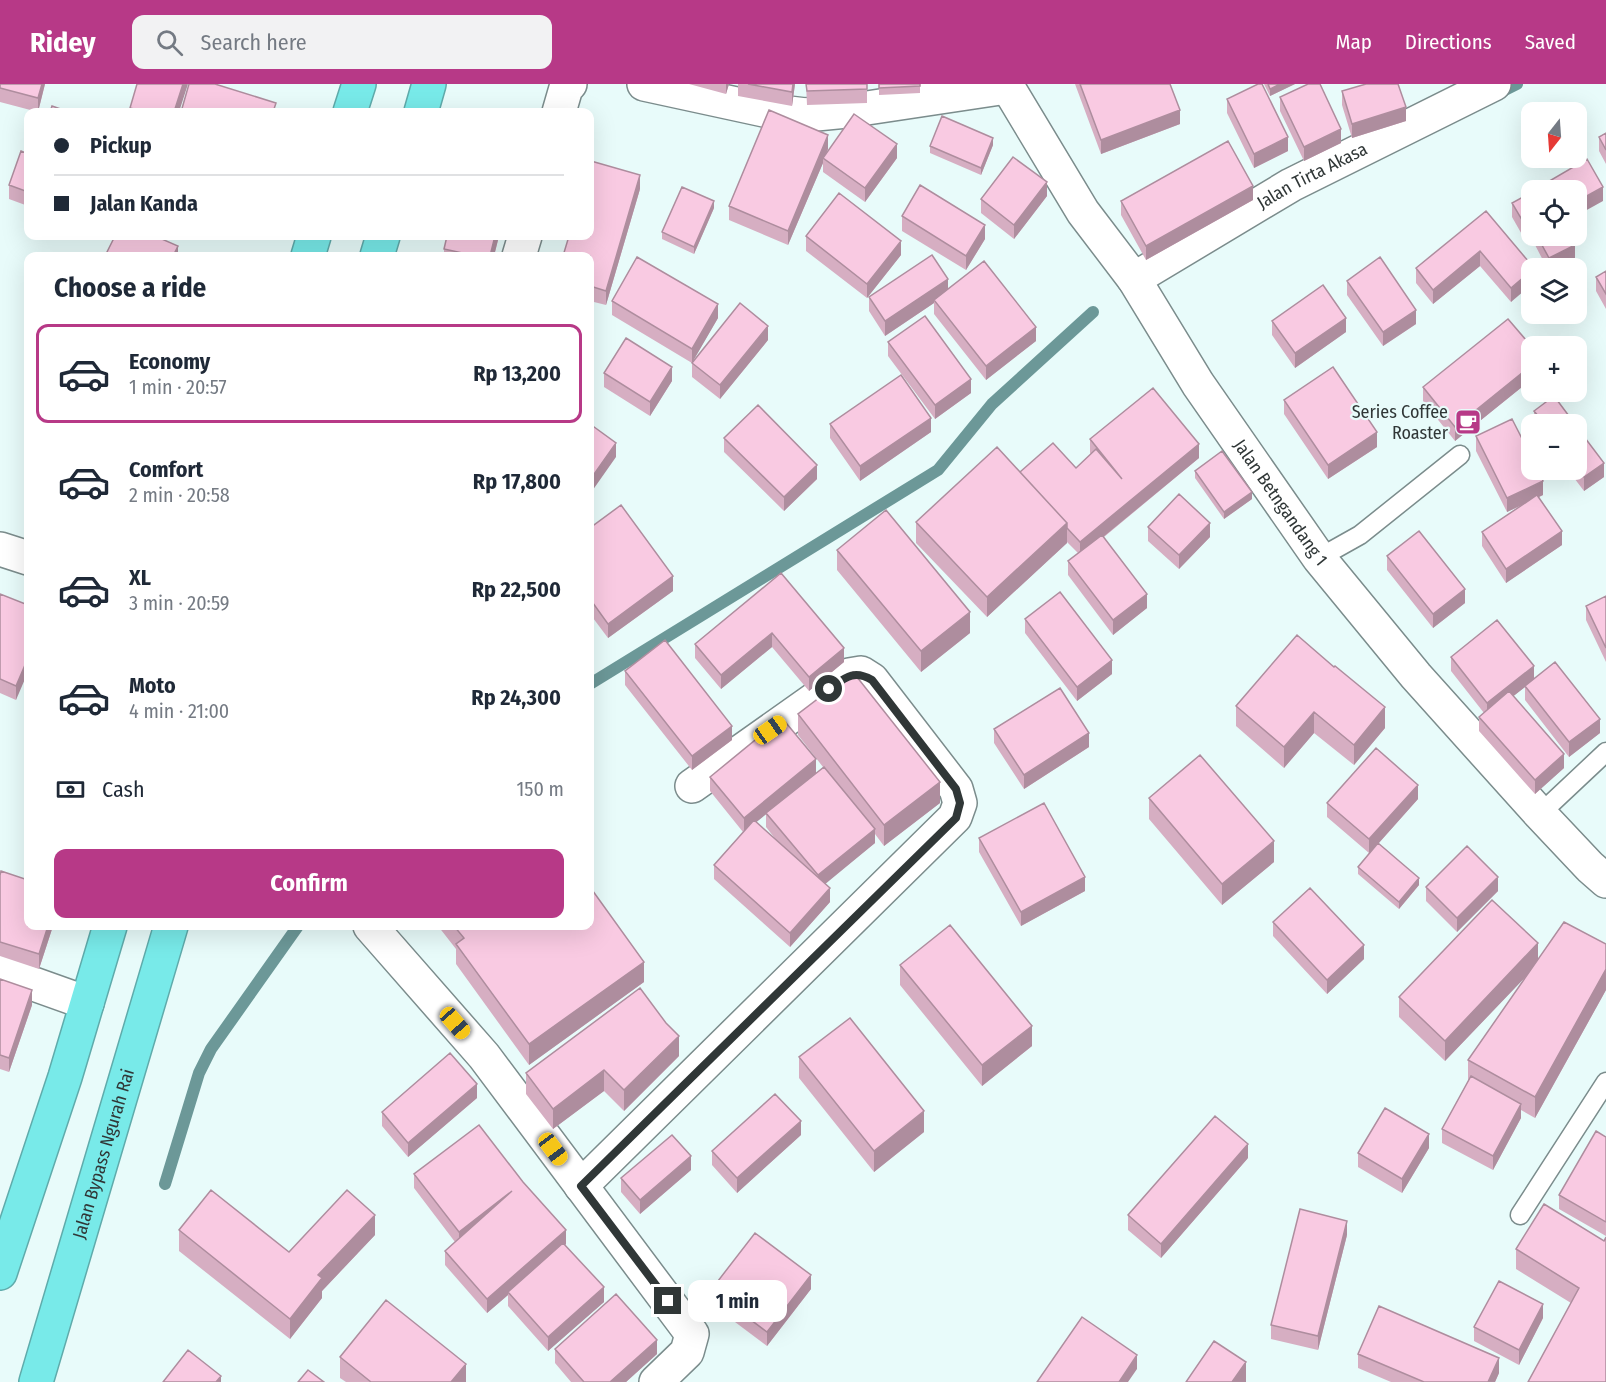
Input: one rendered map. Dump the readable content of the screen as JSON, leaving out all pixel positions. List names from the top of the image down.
{
  "streets": {
    "highway": ["Jalan Bypass Ngurah Rai"],
    "street": ["Jalan Tirta Akasa", "Jalan Betngandang 1"]
  },
  "crossings": [
    ["Jalan Tirta Akasa", "Jalan Betngandang 1"]
  ],
  "places": {
    "cafe": ["Series Coffee Roaster"]
  },
  "north": "bottom",
  "page": {
    "header": "Ridey",
    "search": "Search here",
    "nav": ["Map", "Directions", "Saved"],
    "map_buttons": ["+", "−"],
    "banner": ["Pickup", "Jalan Kanda"],
    "heading": "Choose a ride",
    "list": [
      {
        "name": "Economy",
        "note": "1 min · 20:57",
        "value": "Rp 13,200"
      },
      {
        "name": "Comfort",
        "note": "2 min · 20:58",
        "value": "Rp 17,800"
      },
      {
        "name": "XL",
        "note": "3 min · 20:59",
        "value": "Rp 22,500"
      },
      {
        "name": "Moto",
        "note": "4 min · 21:00",
        "value": "Rp 24,300"
      }
    ],
    "pay": ["Cash", "150 m"],
    "buttons": "Confirm",
    "bubble": "1 min"
  }
}
